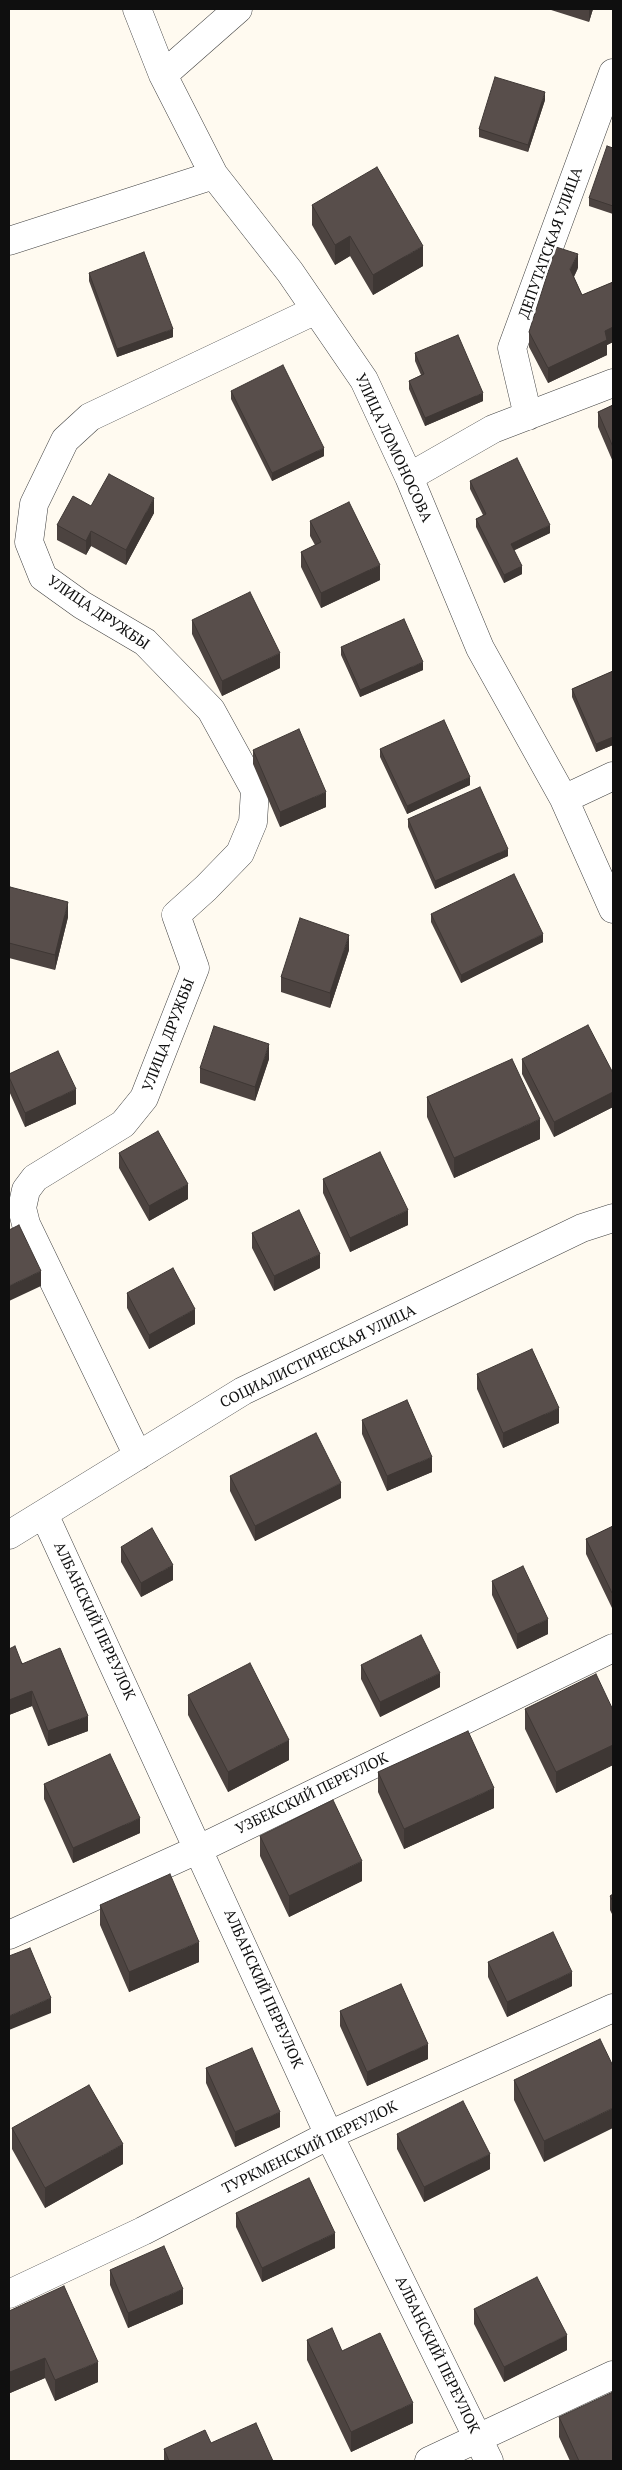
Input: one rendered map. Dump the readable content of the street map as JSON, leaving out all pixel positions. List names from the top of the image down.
{
  "streets": {
    "street": [
      "ДЕПУТАТСКАЯ УЛИЦА",
      "УЛИЦА ЛОМОНОСОВА",
      "УЛИЦА ДРУЖБЫ",
      "СОЦИАЛИСТИЧЕСКАЯ УЛИЦА",
      "АЛБАНСКИЙ ПЕРЕУЛОК",
      "УЗБЕКСКИЙ ПЕРЕУЛОК",
      "ТУРКМЕНСКИЙ ПЕРЕУЛОК"
    ]
  },
  "crossings": [
    ["УЛИЦА ЛОМОНОСОВА", "УЛИЦА ДРУЖБЫ"],
    ["УЛИЦА ДРУЖБЫ", "СОЦИАЛИСТИЧЕСКАЯ УЛИЦА"],
    ["СОЦИАЛИСТИЧЕСКАЯ УЛИЦА", "АЛБАНСКИЙ ПЕРЕУЛОК"],
    ["АЛБАНСКИЙ ПЕРЕУЛОК", "УЗБЕКСКИЙ ПЕРЕУЛОК"],
    ["АЛБАНСКИЙ ПЕРЕУЛОК", "ТУРКМЕНСКИЙ ПЕРЕУЛОК"]
  ]
}
